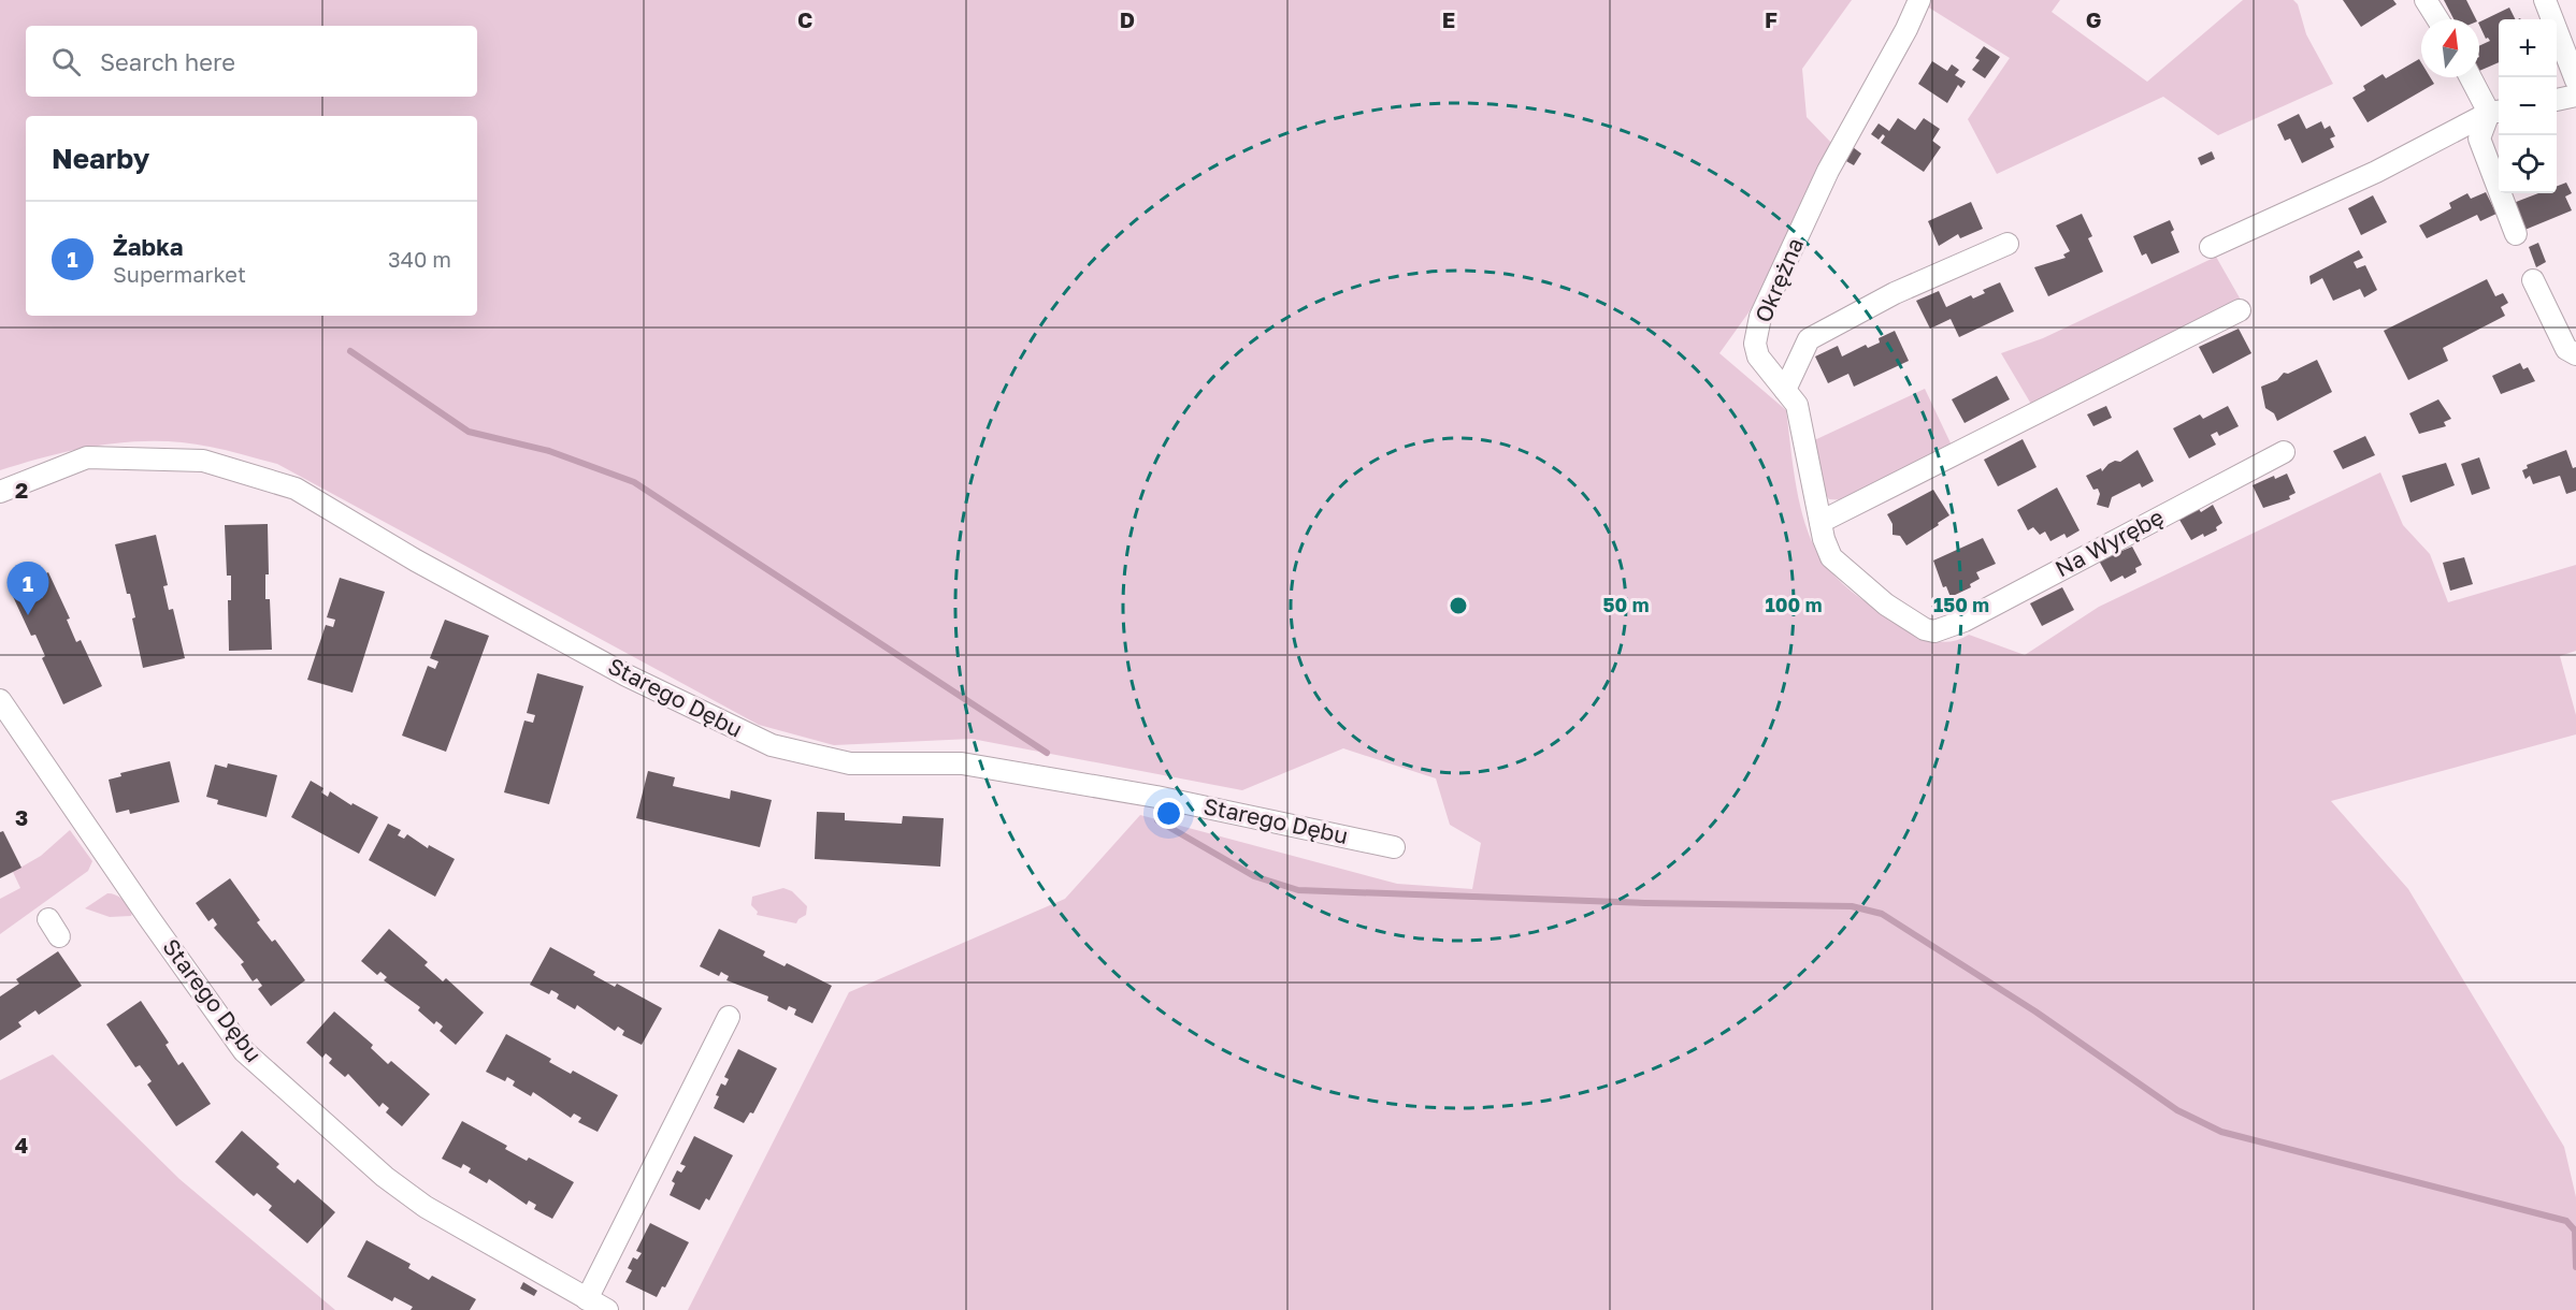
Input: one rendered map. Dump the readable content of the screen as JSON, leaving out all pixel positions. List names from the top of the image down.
{
  "streets": {
    "street": ["Okrężna", "Na Wyrębę", "Starego Dębu"]
  },
  "crossings": [
    ["Okrężna", "Na Wyrębę"]
  ],
  "north": "top",
  "page": {
    "map_buttons": ["+", "−"],
    "search": "Search here",
    "heading": "Nearby",
    "list": [
      {
        "mark": "1",
        "name": "Żabka",
        "note": "Supermarket",
        "value": "340 m"
      }
    ],
    "pins": "1"
  },
  "grid": {
    "columns": [
      "C",
      "D",
      "E",
      "F",
      "G"
    ],
    "rows": ["2", "3", "4"]
  },
  "rings": ["50 m", "100 m", "150 m"]
}
